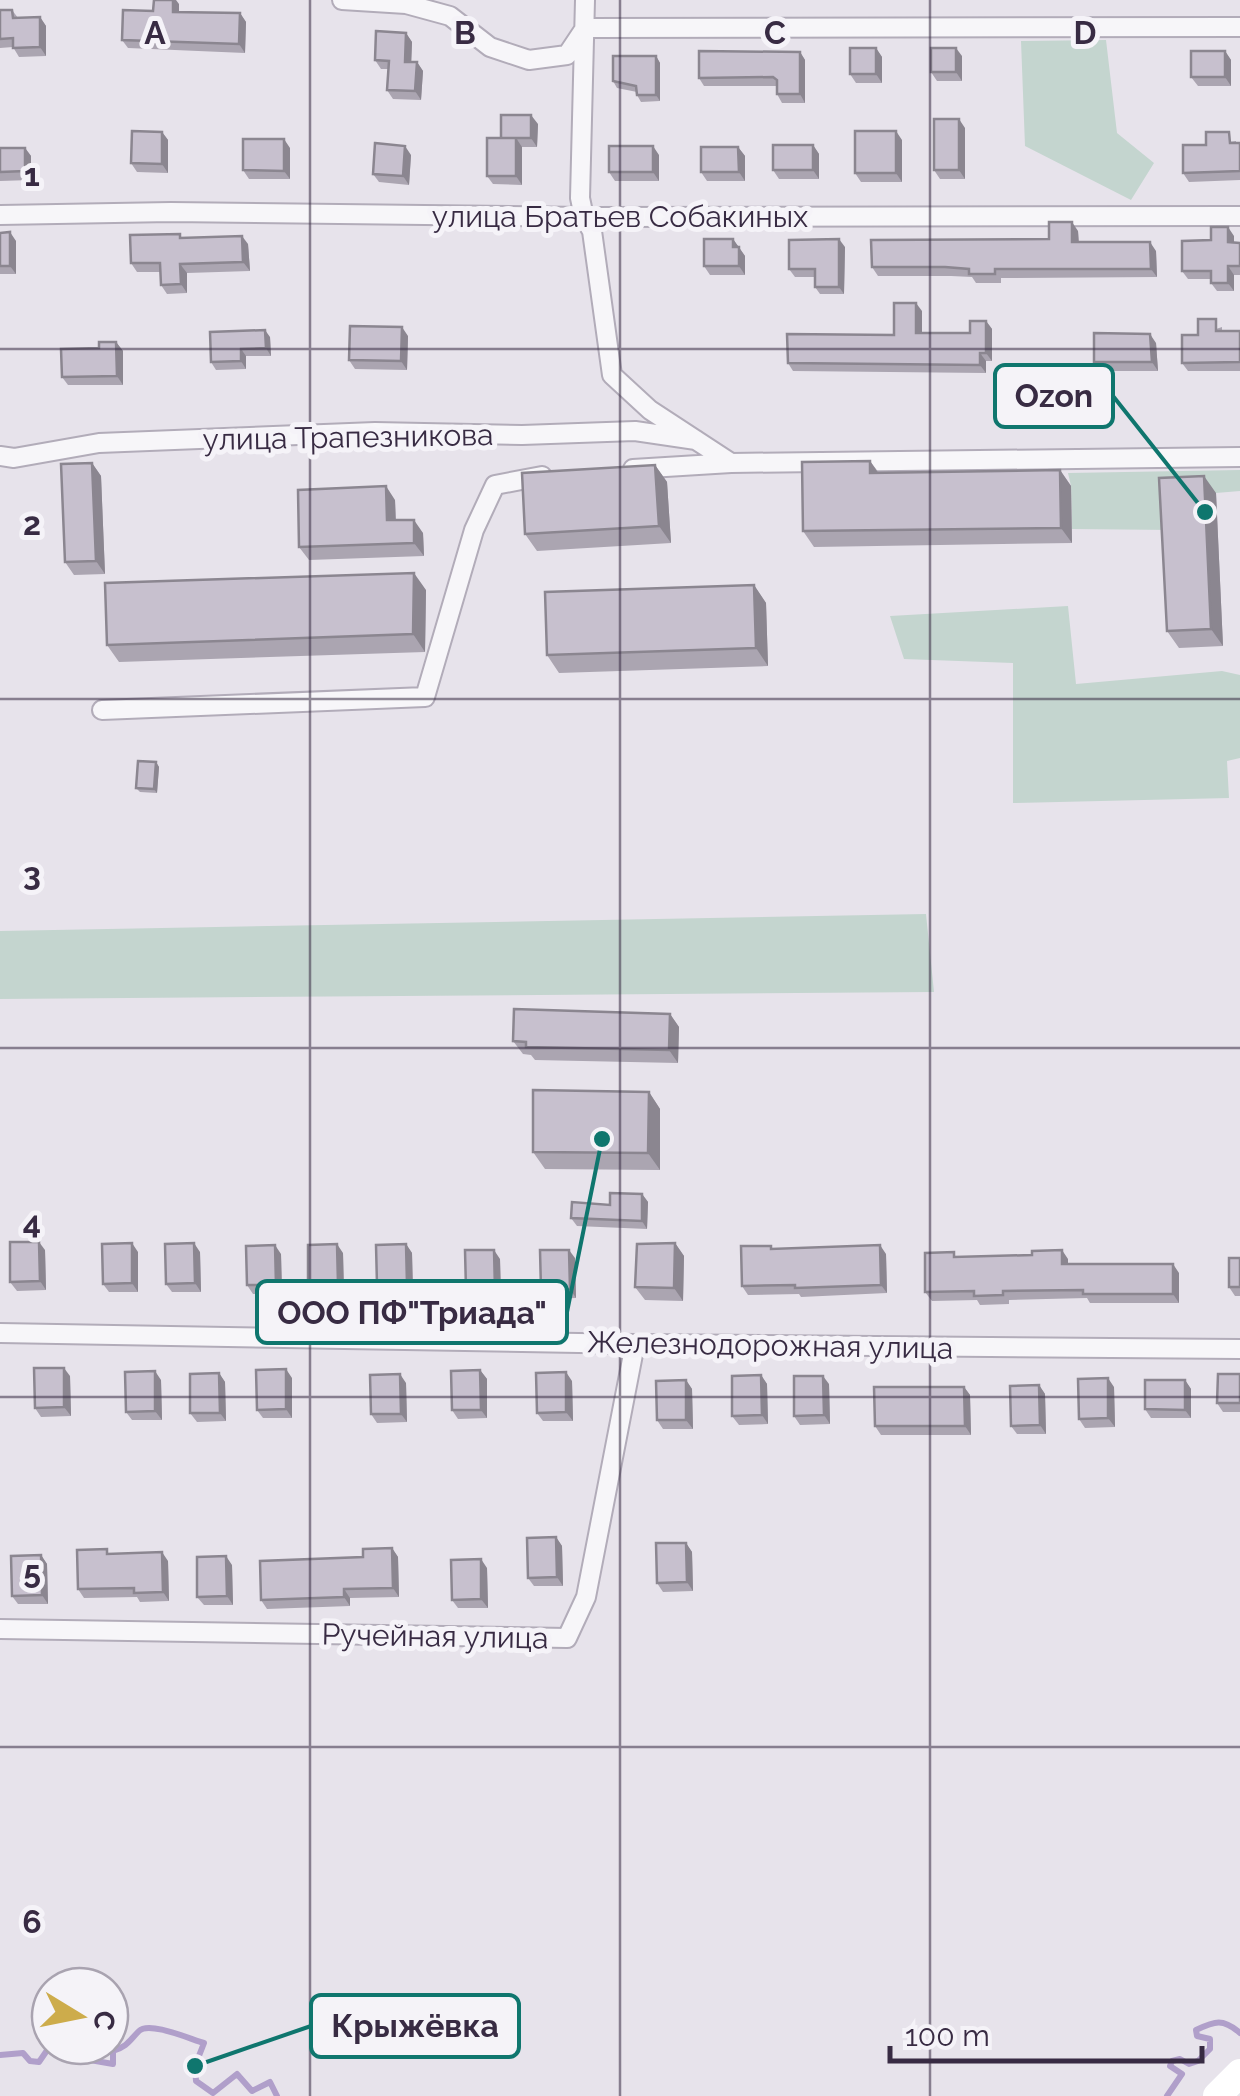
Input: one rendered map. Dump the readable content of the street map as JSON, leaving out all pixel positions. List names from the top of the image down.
{
  "streets": {
    "street": [
      "улица Братьев Собакиных",
      "улица Трапезникова",
      "Железнодорожная улица",
      "Ручейная улица"
    ]
  },
  "crossings": [
    ["Железнодорожная улица", "Ручейная улица"]
  ],
  "places": ["Ozon", "ООО ПФ\"Триада\"", "Крыжёвка"],
  "scale_bar": "100 m",
  "north": "right",
  "grid": {
    "columns": [
      "A",
      "B",
      "C",
      "D"
    ],
    "rows": [
      "1",
      "2",
      "3",
      "4",
      "5",
      "6"
    ]
  }
}
